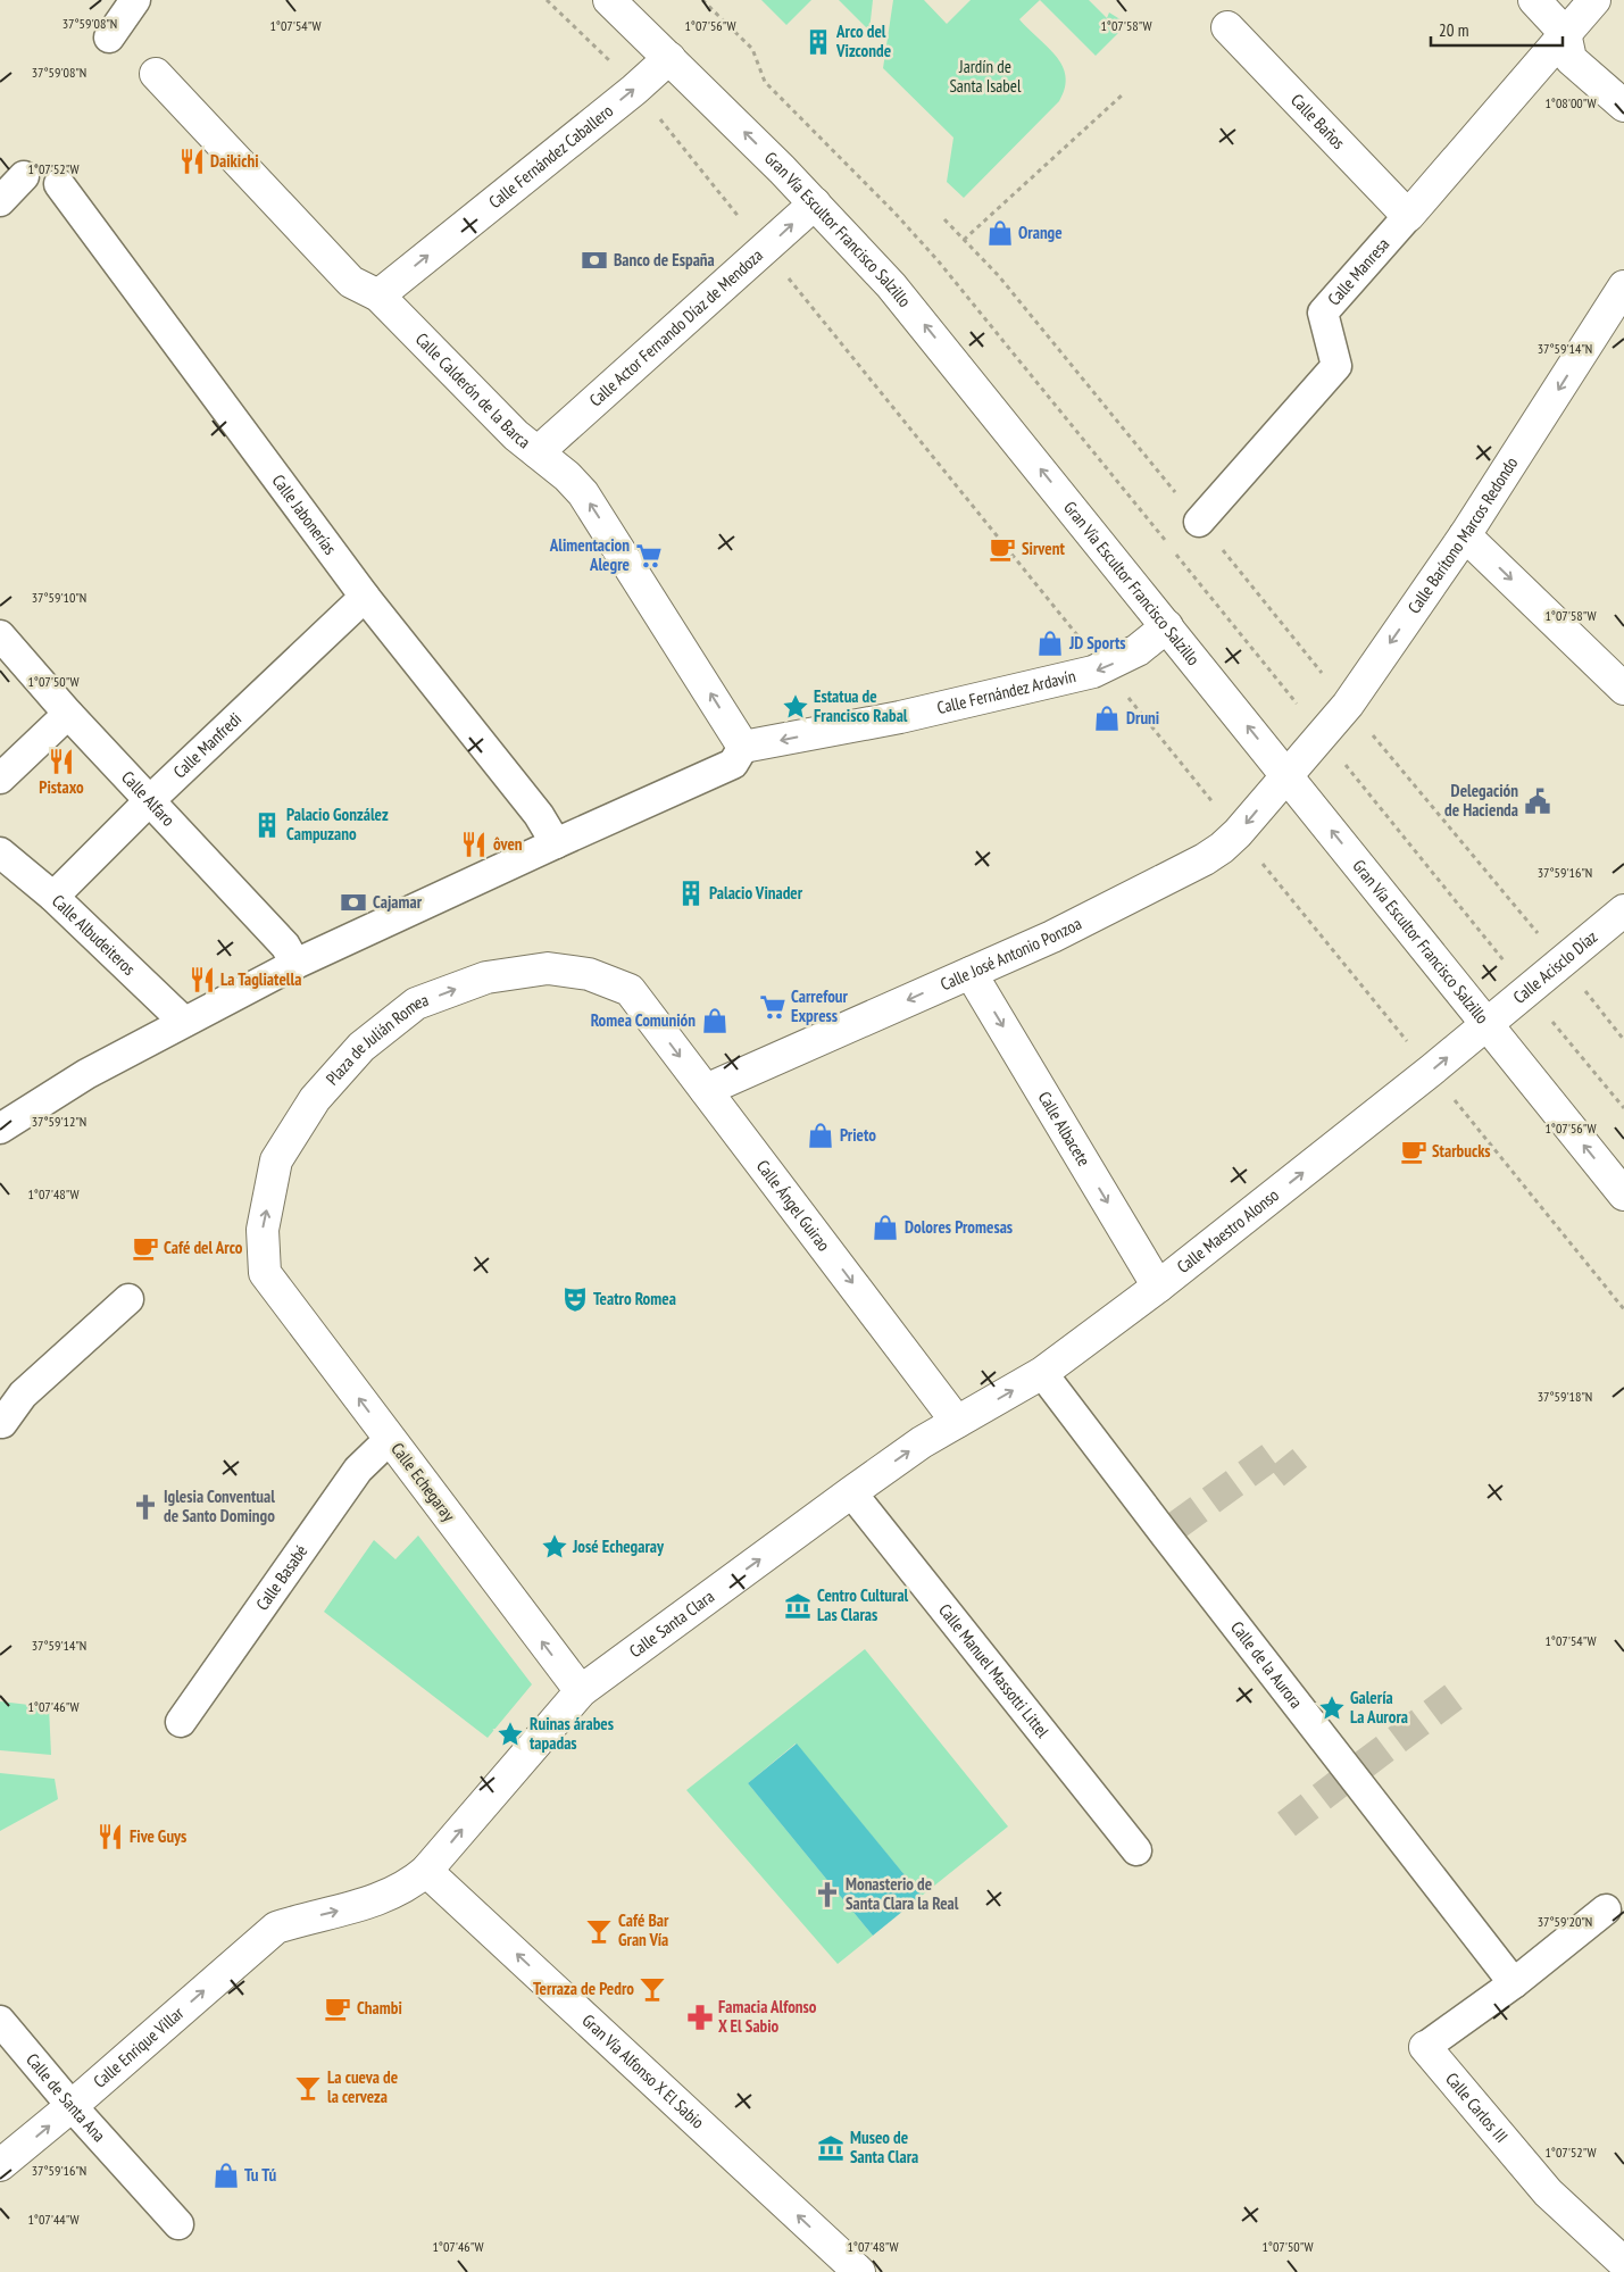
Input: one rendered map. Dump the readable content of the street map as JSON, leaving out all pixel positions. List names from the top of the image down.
{
  "streets": {
    "street": [
      "Calle Baños",
      "Calle Fernández Caballero",
      "Gran Vía Escultor Francisco Salzillo",
      "Calle Manresa",
      "Calle Actor Fernando Díaz de Mendoza",
      "Calle Calderón de la Barca",
      "Calle Jabonerías",
      "Calle Barítono Marcos Redondo",
      "Calle Fernández Ardavín",
      "Calle Manfredi",
      "Calle Alfaro",
      "Calle Albudeiteros",
      "Calle José Antonio Ponzoa",
      "Calle Acisclo Díaz",
      "Plaza de Julián Romea",
      "Calle Albacete",
      "Calle Ángel Guirao",
      "Calle Maestro Alonso",
      "Calle Echegaray",
      "Calle Basabé",
      "Calle Santa Clara",
      "Calle de la Aurora",
      "Calle Manuel Massotti Littel",
      "Calle Enrique Villar",
      "Gran Vía Alfonso X El Sabio",
      "Calle de Santa Ana",
      "Calle Carlos III"
    ]
  },
  "crossings": [
    ["Calle Baños", "Calle Manresa"],
    ["Calle Fernández Caballero", "Gran Vía Escultor Francisco Salzillo"],
    ["Calle Fernández Caballero", "Calle Calderón de la Barca"],
    ["Gran Vía Escultor Francisco Salzillo", "Calle Actor Fernando Díaz de Mendoza"],
    ["Gran Vía Escultor Francisco Salzillo", "Calle Barítono Marcos Redondo"],
    ["Gran Vía Escultor Francisco Salzillo", "Calle Fernández Ardavín"],
    ["Gran Vía Escultor Francisco Salzillo", "Calle José Antonio Ponzoa"],
    ["Gran Vía Escultor Francisco Salzillo", "Calle Acisclo Díaz"],
    ["Gran Vía Escultor Francisco Salzillo", "Calle Maestro Alonso"],
    ["Calle Actor Fernando Díaz de Mendoza", "Calle Calderón de la Barca"],
    ["Calle Calderón de la Barca", "Calle Fernández Ardavín"],
    ["Calle Jabonerías", "Calle Manfredi"],
    ["Calle Barítono Marcos Redondo", "Calle José Antonio Ponzoa"],
    ["Calle Manfredi", "Calle Alfaro"],
    ["Calle Manfredi", "Calle Albudeiteros"],
    ["Calle José Antonio Ponzoa", "Calle Albacete"],
    ["Calle José Antonio Ponzoa", "Calle Ángel Guirao"],
    ["Calle Acisclo Díaz", "Calle Maestro Alonso"],
    ["Plaza de Julián Romea", "Calle Ángel Guirao"],
    ["Plaza de Julián Romea", "Calle Echegaray"],
    ["Calle Albacete", "Calle Maestro Alonso"],
    ["Calle Ángel Guirao", "Calle Maestro Alonso"],
    ["Calle Ángel Guirao", "Calle Santa Clara"],
    ["Calle Maestro Alonso", "Calle Santa Clara"],
    ["Calle Maestro Alonso", "Calle de la Aurora"],
    ["Calle Echegaray", "Calle Basabé"],
    ["Calle Echegaray", "Calle Santa Clara"],
    ["Calle Santa Clara", "Calle Manuel Massotti Littel"],
    ["Calle Santa Clara", "Calle Enrique Villar"],
    ["Calle Santa Clara", "Gran Vía Alfonso X El Sabio"],
    ["Calle Enrique Villar", "Calle de Santa Ana"]
  ],
  "one_way": [
    "Calle Fernández Caballero",
    "Gran Vía Escultor Francisco Salzillo",
    "Calle Actor Fernando Díaz de Mendoza",
    "Calle Calderón de la Barca",
    "Calle Barítono Marcos Redondo",
    "Calle Fernández Ardavín",
    "Calle José Antonio Ponzoa",
    "Calle Albacete",
    "Calle Ángel Guirao",
    "Calle Maestro Alonso",
    "Calle Echegaray",
    "Calle Santa Clara",
    "Calle Enrique Villar",
    "Gran Vía Alfonso X El Sabio"
  ],
  "parks": ["Jardín de Santa Isabel"],
  "places": {
    "building": ["Arco del Vizconde", "Palacio González Campuzano", "Palacio Vinader"],
    "restaurant": [
      "Daikichi",
      "Pistaxo",
      "ôven",
      "La Tagliatella",
      "Five Guys"
    ],
    "shop": [
      "Orange",
      "JD Sports",
      "Druni",
      "Romea Comunión",
      "Prieto",
      "Dolores Promesas",
      "Tu Tú"
    ],
    "bank": ["Banco de España", "Cajamar"],
    "cafe": [
      "Sirvent",
      "Starbucks",
      "Café del Arco",
      "Chambi"
    ],
    "supermarket": ["Alimentacion Alegre", "Carrefour Express"],
    "place": [
      "Estatua de Francisco Rabal",
      "José Echegaray",
      "Galería La Aurora",
      "Ruinas árabes tapadas"
    ],
    "public building": ["Delegación de Hacienda"],
    "theatre": ["Teatro Romea"],
    "church": ["Iglesia Conventual de Santo Domingo", "Monasterio de Santa Clara la Real"],
    "museum": ["Centro Cultural Las Claras", "Museo de Santa Clara"],
    "bar": ["Café Bar Gran Vía", "Terraza de Pedro", "La cueva de la cerveza"],
    "pharmacy": ["Famacia Alfonso X El Sabio"]
  },
  "scale_bar": "20 m",
  "coordinates": [
    "37°59'08\"N",
    "1°07'54\"W",
    "1°07'56\"W",
    "1°07'58\"W",
    "1°08'00\"W",
    "1°07'52\"W",
    "37°59'14\"N",
    "37°59'10\"N",
    "1°07'50\"W",
    "37°59'16\"N",
    "37°59'12\"N",
    "1°07'48\"W",
    "37°59'18\"N",
    "1°07'46\"W",
    "37°59'20\"N",
    "1°07'44\"W"
  ]
}
